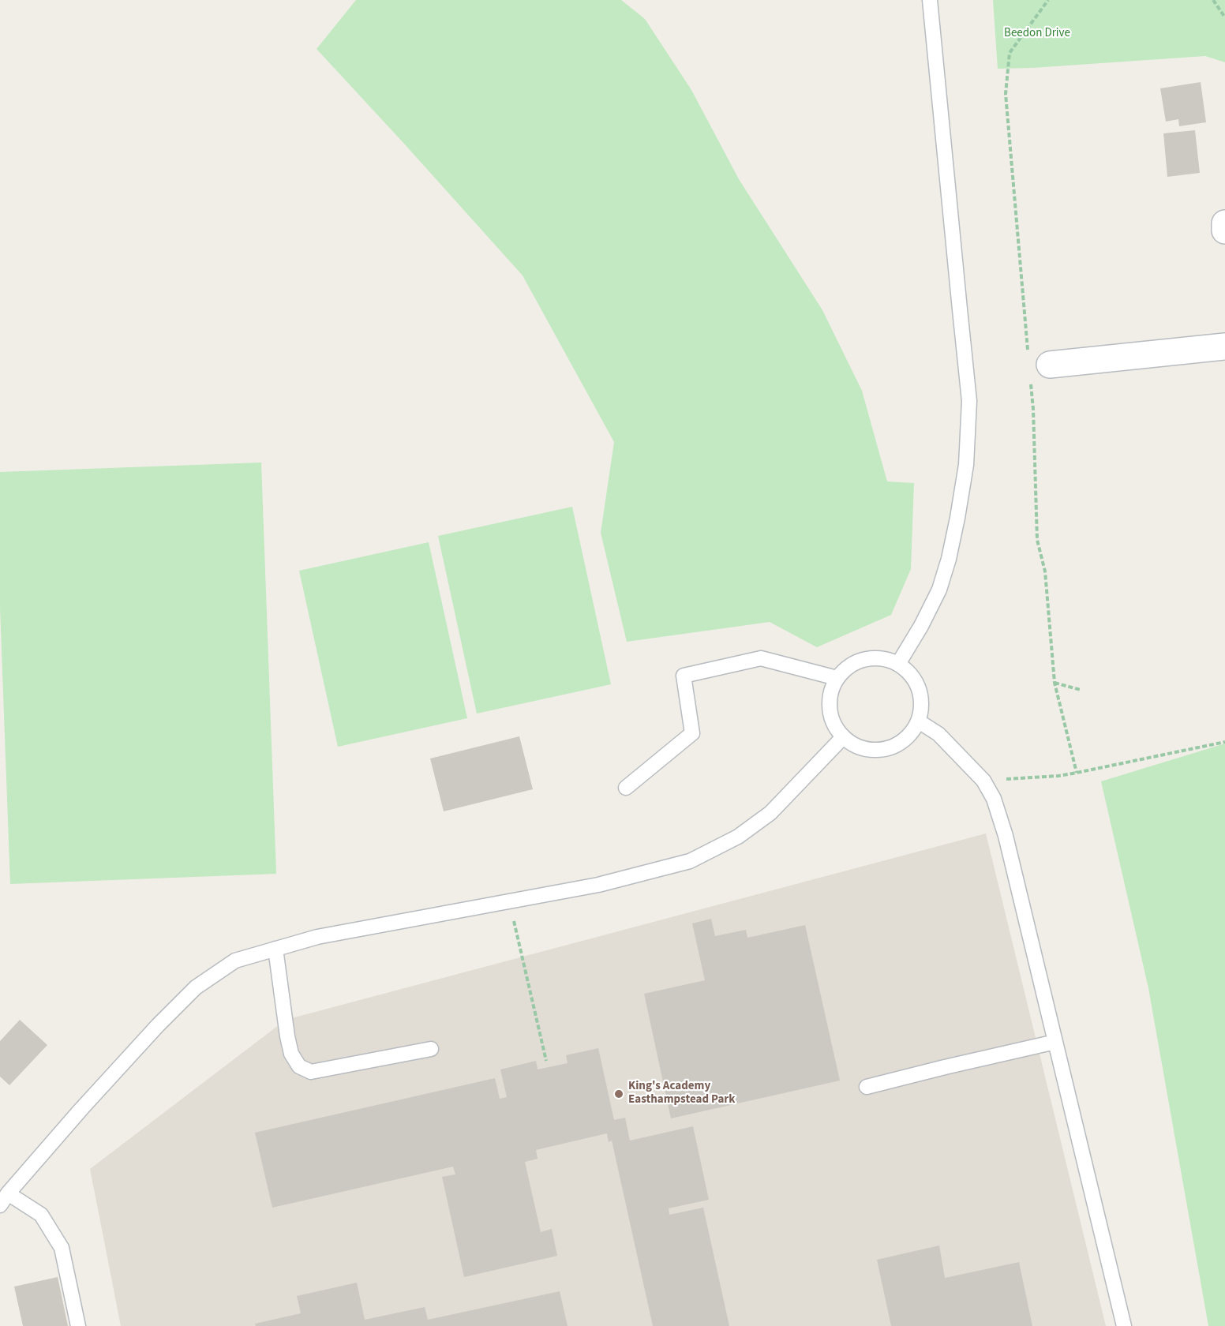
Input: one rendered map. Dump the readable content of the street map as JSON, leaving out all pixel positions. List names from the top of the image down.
{
  "parks": ["Beedon Drive"],
  "places": ["King's Academy Easthampstead Park"]
}
